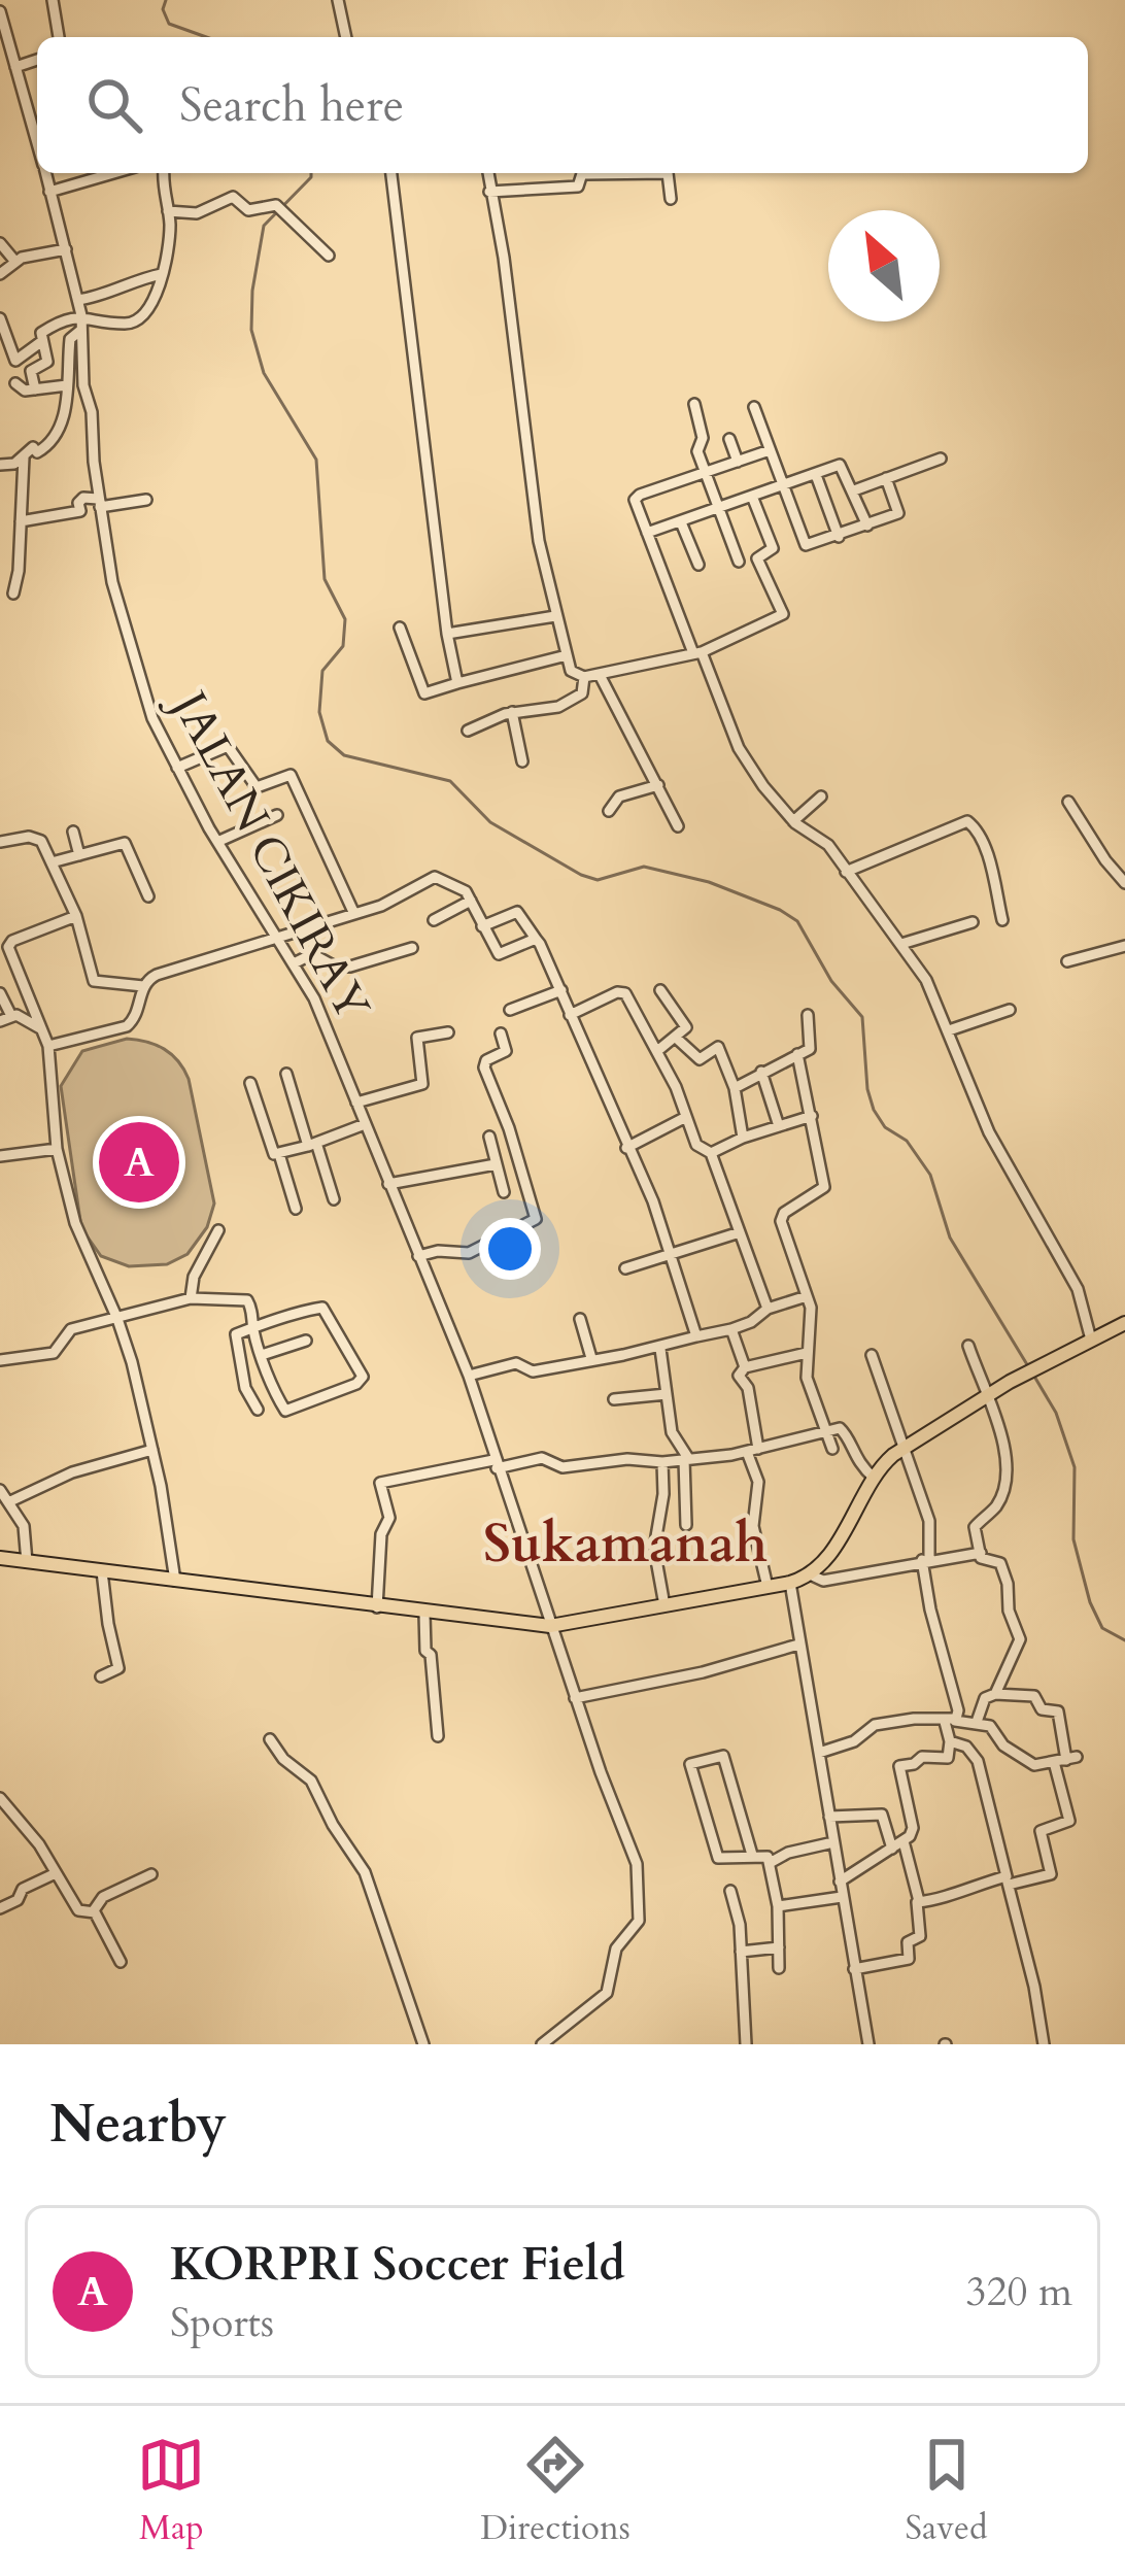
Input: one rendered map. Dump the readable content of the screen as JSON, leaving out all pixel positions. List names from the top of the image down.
{
  "streets": {
    "street": ["JALAN CIKIRAY"]
  },
  "districts": ["Sukamanah"],
  "north": "top left",
  "page": {
    "search": "Search here",
    "pins": "A",
    "heading": "Nearby",
    "list": [
      {
        "mark": "A",
        "name": "KORPRI Soccer Field",
        "note": "Sports",
        "value": "320 m"
      }
    ],
    "nav": ["Map", "Directions", "Saved"]
  }
}
